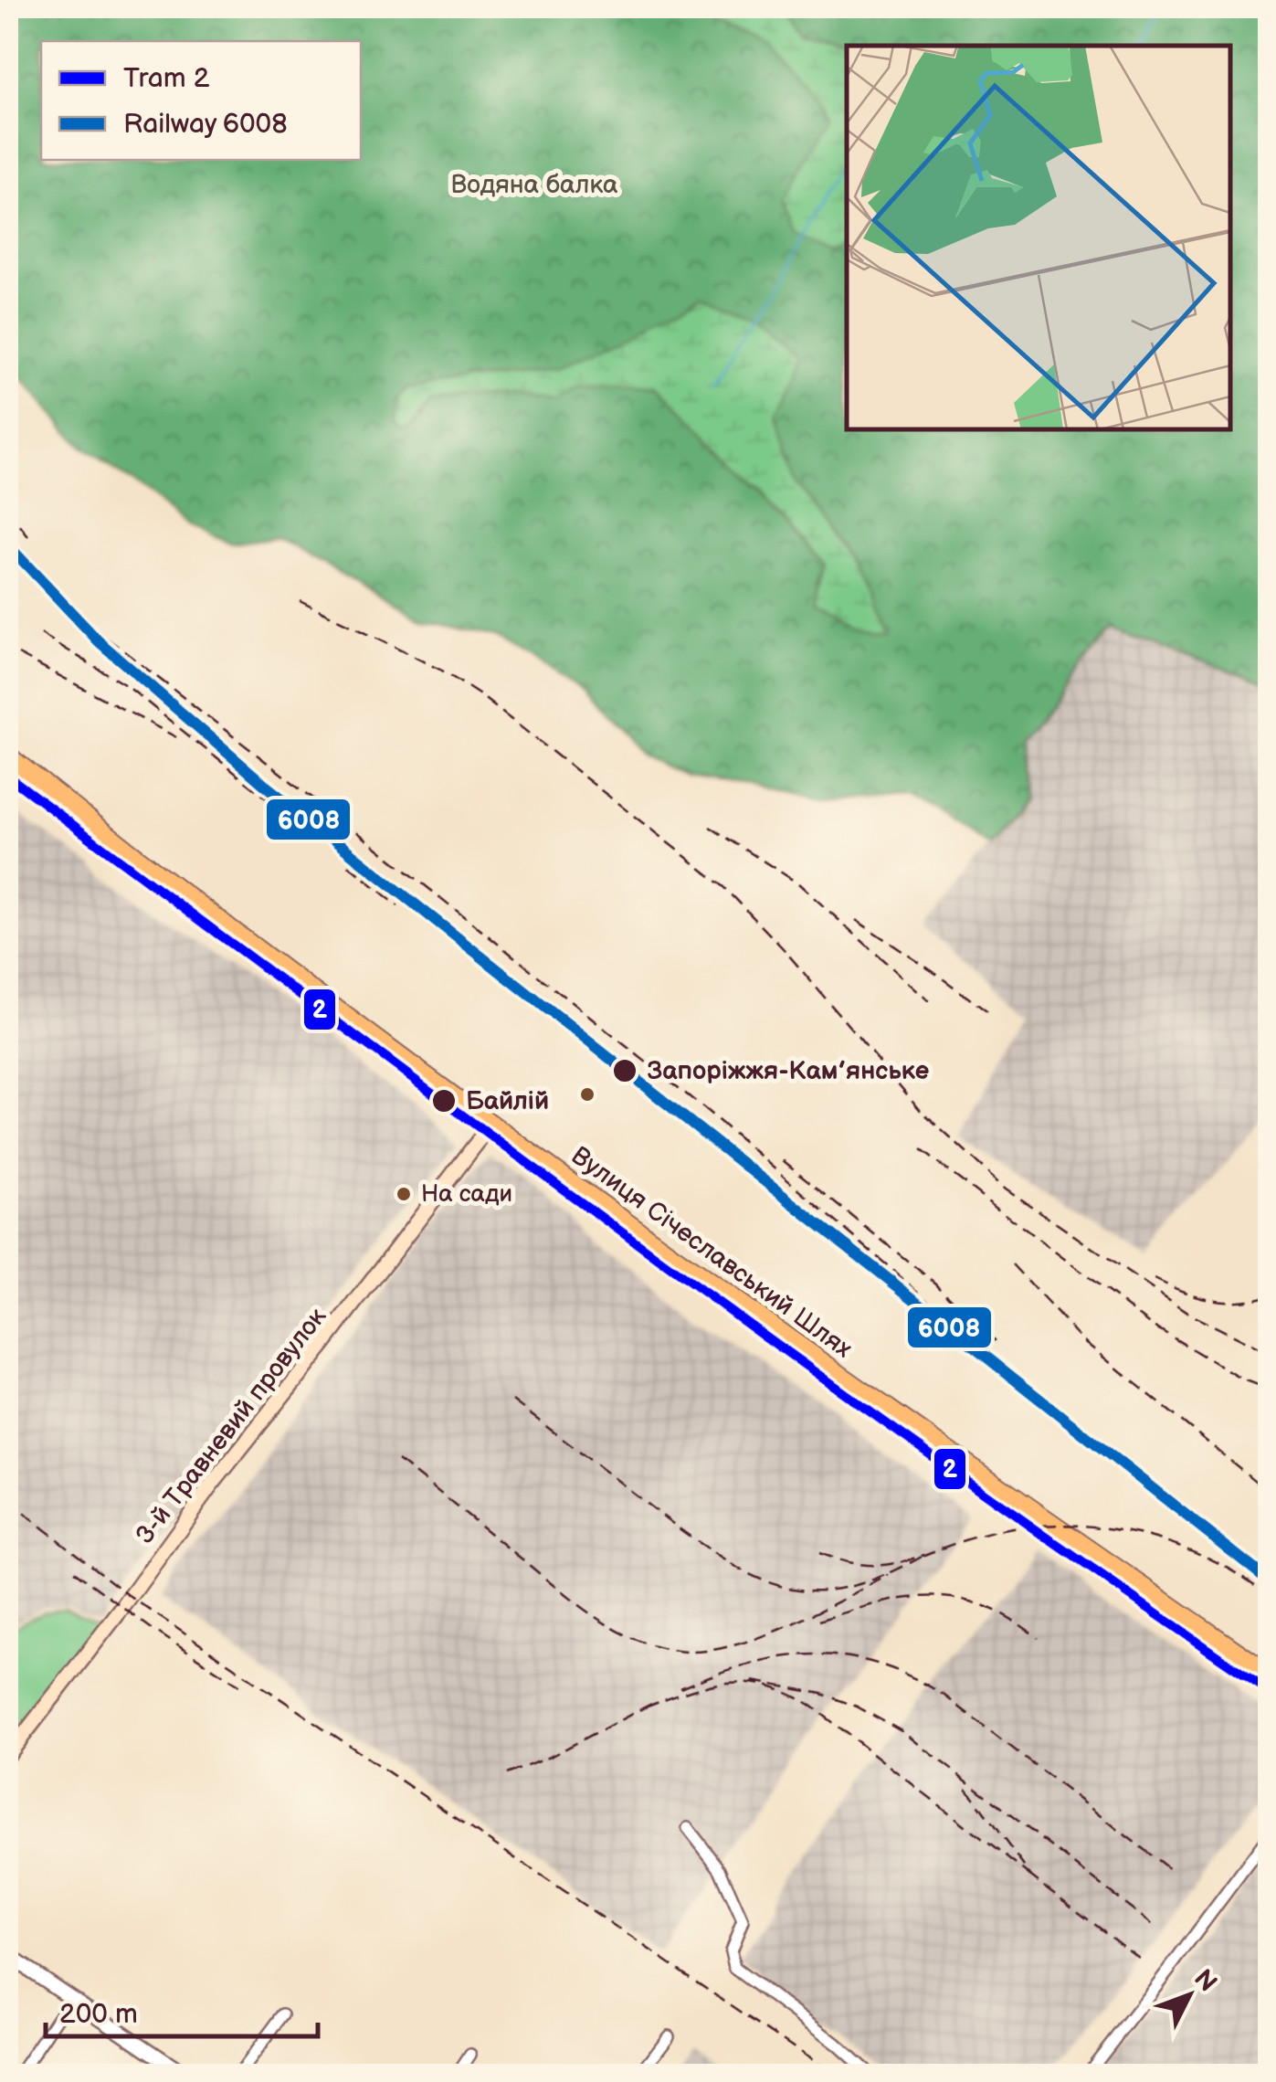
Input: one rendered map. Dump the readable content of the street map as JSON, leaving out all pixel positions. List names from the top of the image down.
{
  "streets": {
    "main road": ["Вулиця Січеславський Шлях", "3-й Травневий провулок"]
  },
  "crossings": [
    ["Вулиця Січеславський Шлях", "3-й Травневий провулок"]
  ],
  "parks": ["Водяна балка"],
  "places": ["Запоріжжя-Кам’янське", "Байлій", "На сади"],
  "lines": ["rail line 6008", "tram line 2"],
  "legend": ["Tram 2", "Railway 6008"],
  "scale_bar": "200 m",
  "north": "top right"
}
